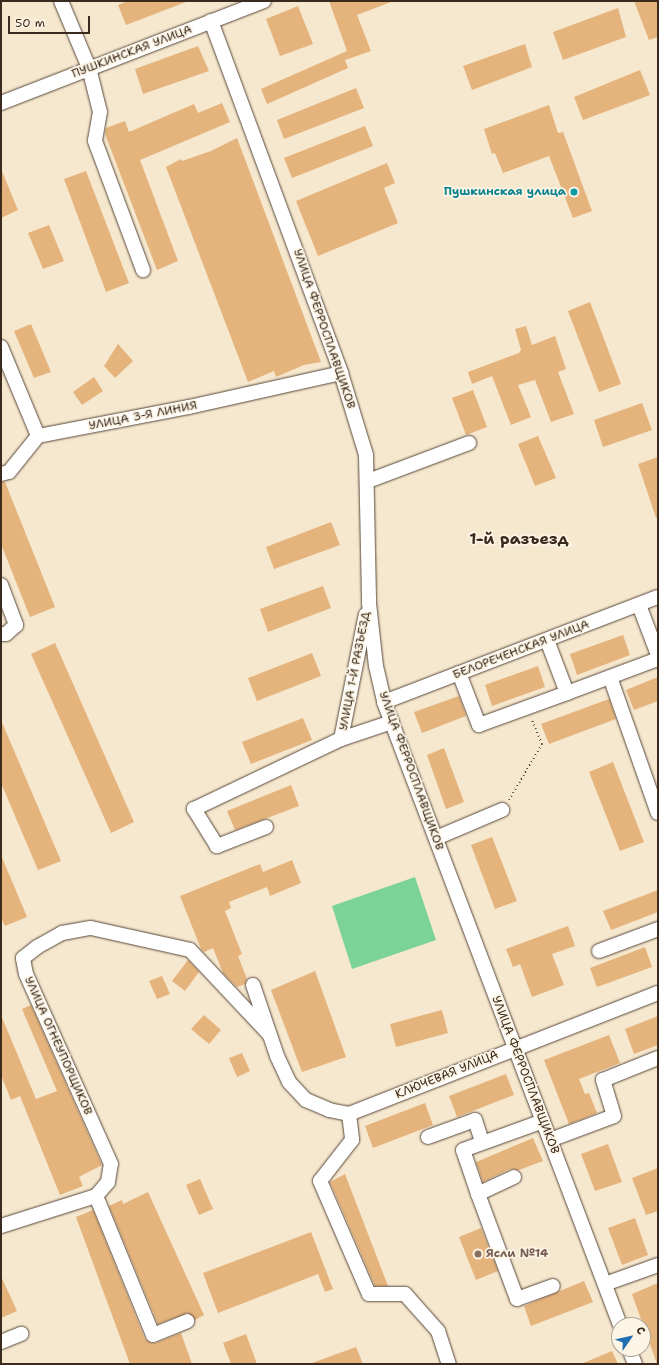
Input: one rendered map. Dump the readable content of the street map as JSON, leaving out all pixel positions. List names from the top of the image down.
{
  "streets": {
    "street": [
      "ПУШКИНСКАЯ УЛИЦА",
      "УЛИЦА ФЕРРОСПЛАВЩИКОВ",
      "УЛИЦА 3-Я ЛИНИЯ",
      "БЕЛОРЕЧЕНСКАЯ УЛИЦА",
      "УЛИЦА 1-Й РАЗЪЕЗД",
      "УЛИЦА ОГНЕУПОРЩИКОВ",
      "КЛЮЧЕВАЯ УЛИЦА"
    ]
  },
  "crossings": [
    ["ПУШКИНСКАЯ УЛИЦА", "УЛИЦА ФЕРРОСПЛАВЩИКОВ"],
    ["УЛИЦА ФЕРРОСПЛАВЩИКОВ", "УЛИЦА 3-Я ЛИНИЯ"],
    ["УЛИЦА ФЕРРОСПЛАВЩИКОВ", "БЕЛОРЕЧЕНСКАЯ УЛИЦА"],
    ["УЛИЦА ФЕРРОСПЛАВЩИКОВ", "УЛИЦА 1-Й РАЗЪЕЗД"],
    ["УЛИЦА ФЕРРОСПЛАВЩИКОВ", "КЛЮЧЕВАЯ УЛИЦА"]
  ],
  "districts": ["1-й разъезд"],
  "places": ["Пушкинская улица", "Ясли №14"],
  "scale_bar": "50 m",
  "north": "top right"
}
